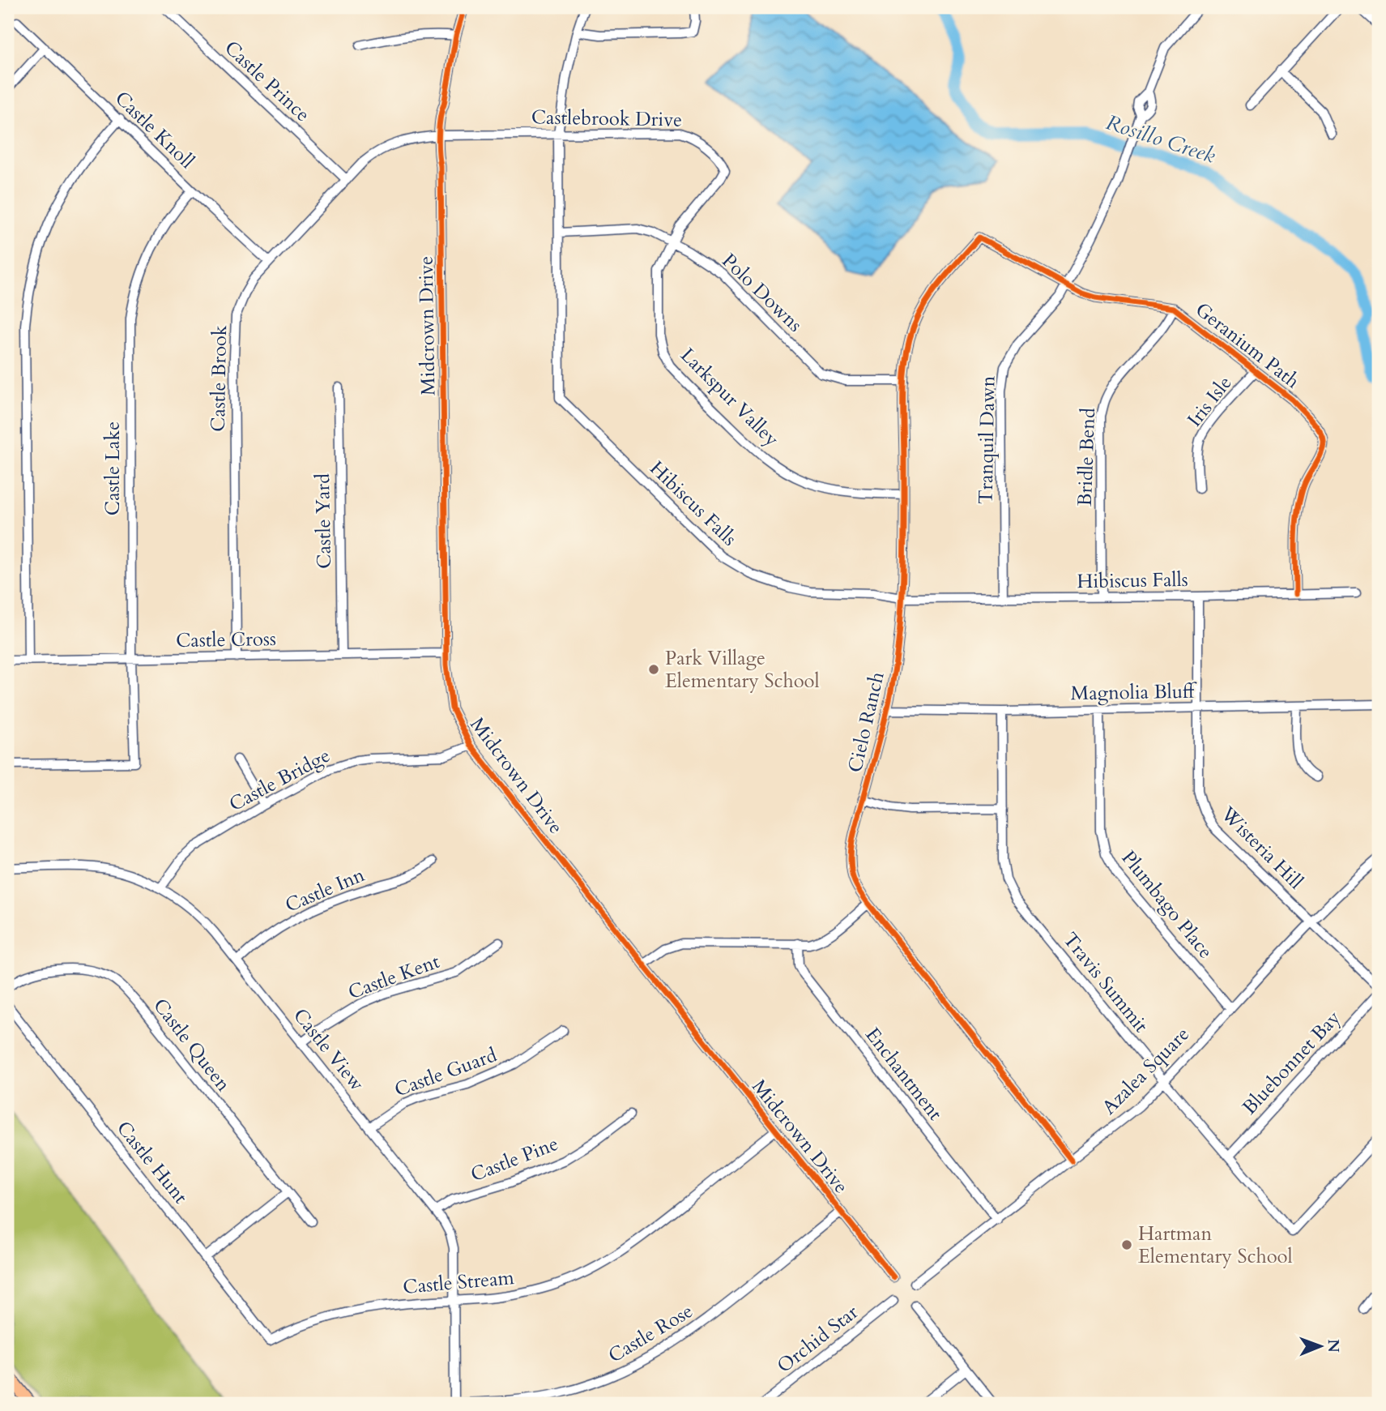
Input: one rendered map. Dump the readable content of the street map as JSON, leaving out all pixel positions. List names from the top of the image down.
{
  "streets": {
    "street": [
      "Castle Prince",
      "Castlebrook Drive",
      "Castle Knoll",
      "Polo Downs",
      "Midcrown Drive",
      "Geranium Path",
      "Castle Brook",
      "Larkspur Valley",
      "Iris Isle",
      "Tranquil Dawn",
      "Bridle Bend",
      "Castle Lake",
      "Hibiscus Falls",
      "Castle Yard",
      "Castle Cross",
      "Magnolia Bluff",
      "Cielo Ranch",
      "Castle Bridge",
      "Wisteria Hill",
      "Castle Inn",
      "Plumbago Place",
      "Castle Kent",
      "Travis Summit",
      "Castle Queen",
      "Castle View",
      "Bluebonnet Bay",
      "Azalea Square",
      "Castle Guard",
      "Enchantment",
      "Castle Pine",
      "Castle Hunt",
      "Castle Stream",
      "Castle Rose",
      "Orchid Star"
    ]
  },
  "crossings": [
    ["Castle Prince", "Castle Brook"],
    ["Castlebrook Drive", "Castle Brook"],
    ["Castlebrook Drive", "Larkspur Valley"],
    ["Castlebrook Drive", "Hibiscus Falls"],
    ["Castle Knoll", "Castle Brook"],
    ["Castle Knoll", "Castle Lake"],
    ["Polo Downs", "Larkspur Valley"],
    ["Polo Downs", "Hibiscus Falls"],
    ["Polo Downs", "Cielo Ranch"],
    ["Midcrown Drive", "Castle Brook"],
    ["Midcrown Drive", "Castle Cross"],
    ["Midcrown Drive", "Castle Bridge"],
    ["Midcrown Drive", "Castle Stream"],
    ["Midcrown Drive", "Castle Rose"],
    ["Geranium Path", "Iris Isle"],
    ["Geranium Path", "Tranquil Dawn"],
    ["Geranium Path", "Bridle Bend"],
    ["Geranium Path", "Hibiscus Falls"],
    ["Geranium Path", "Cielo Ranch"],
    ["Castle Brook", "Castle Cross"],
    ["Larkspur Valley", "Cielo Ranch"],
    ["Tranquil Dawn", "Hibiscus Falls"],
    ["Bridle Bend", "Hibiscus Falls"],
    ["Castle Lake", "Castle Cross"],
    ["Hibiscus Falls", "Cielo Ranch"],
    ["Hibiscus Falls", "Wisteria Hill"],
    ["Castle Yard", "Castle Cross"],
    ["Magnolia Bluff", "Cielo Ranch"],
    ["Magnolia Bluff", "Wisteria Hill"],
    ["Magnolia Bluff", "Plumbago Place"],
    ["Magnolia Bluff", "Travis Summit"],
    ["Cielo Ranch", "Azalea Square"],
    ["Castle Bridge", "Castle View"],
    ["Wisteria Hill", "Azalea Square"],
    ["Castle Inn", "Castle View"],
    ["Plumbago Place", "Azalea Square"],
    ["Castle Kent", "Castle View"],
    ["Travis Summit", "Bluebonnet Bay"],
    ["Travis Summit", "Azalea Square"],
    ["Castle View", "Castle Guard"],
    ["Castle View", "Castle Pine"],
    ["Castle View", "Castle Stream"],
    ["Castle View", "Castle Rose"],
    ["Azalea Square", "Enchantment"],
    ["Castle Hunt", "Castle Stream"]
  ],
  "water": ["Rosillo Creek"],
  "places": ["Park Village Elementary School", "Hartman Elementary School"],
  "north": "right"
}
